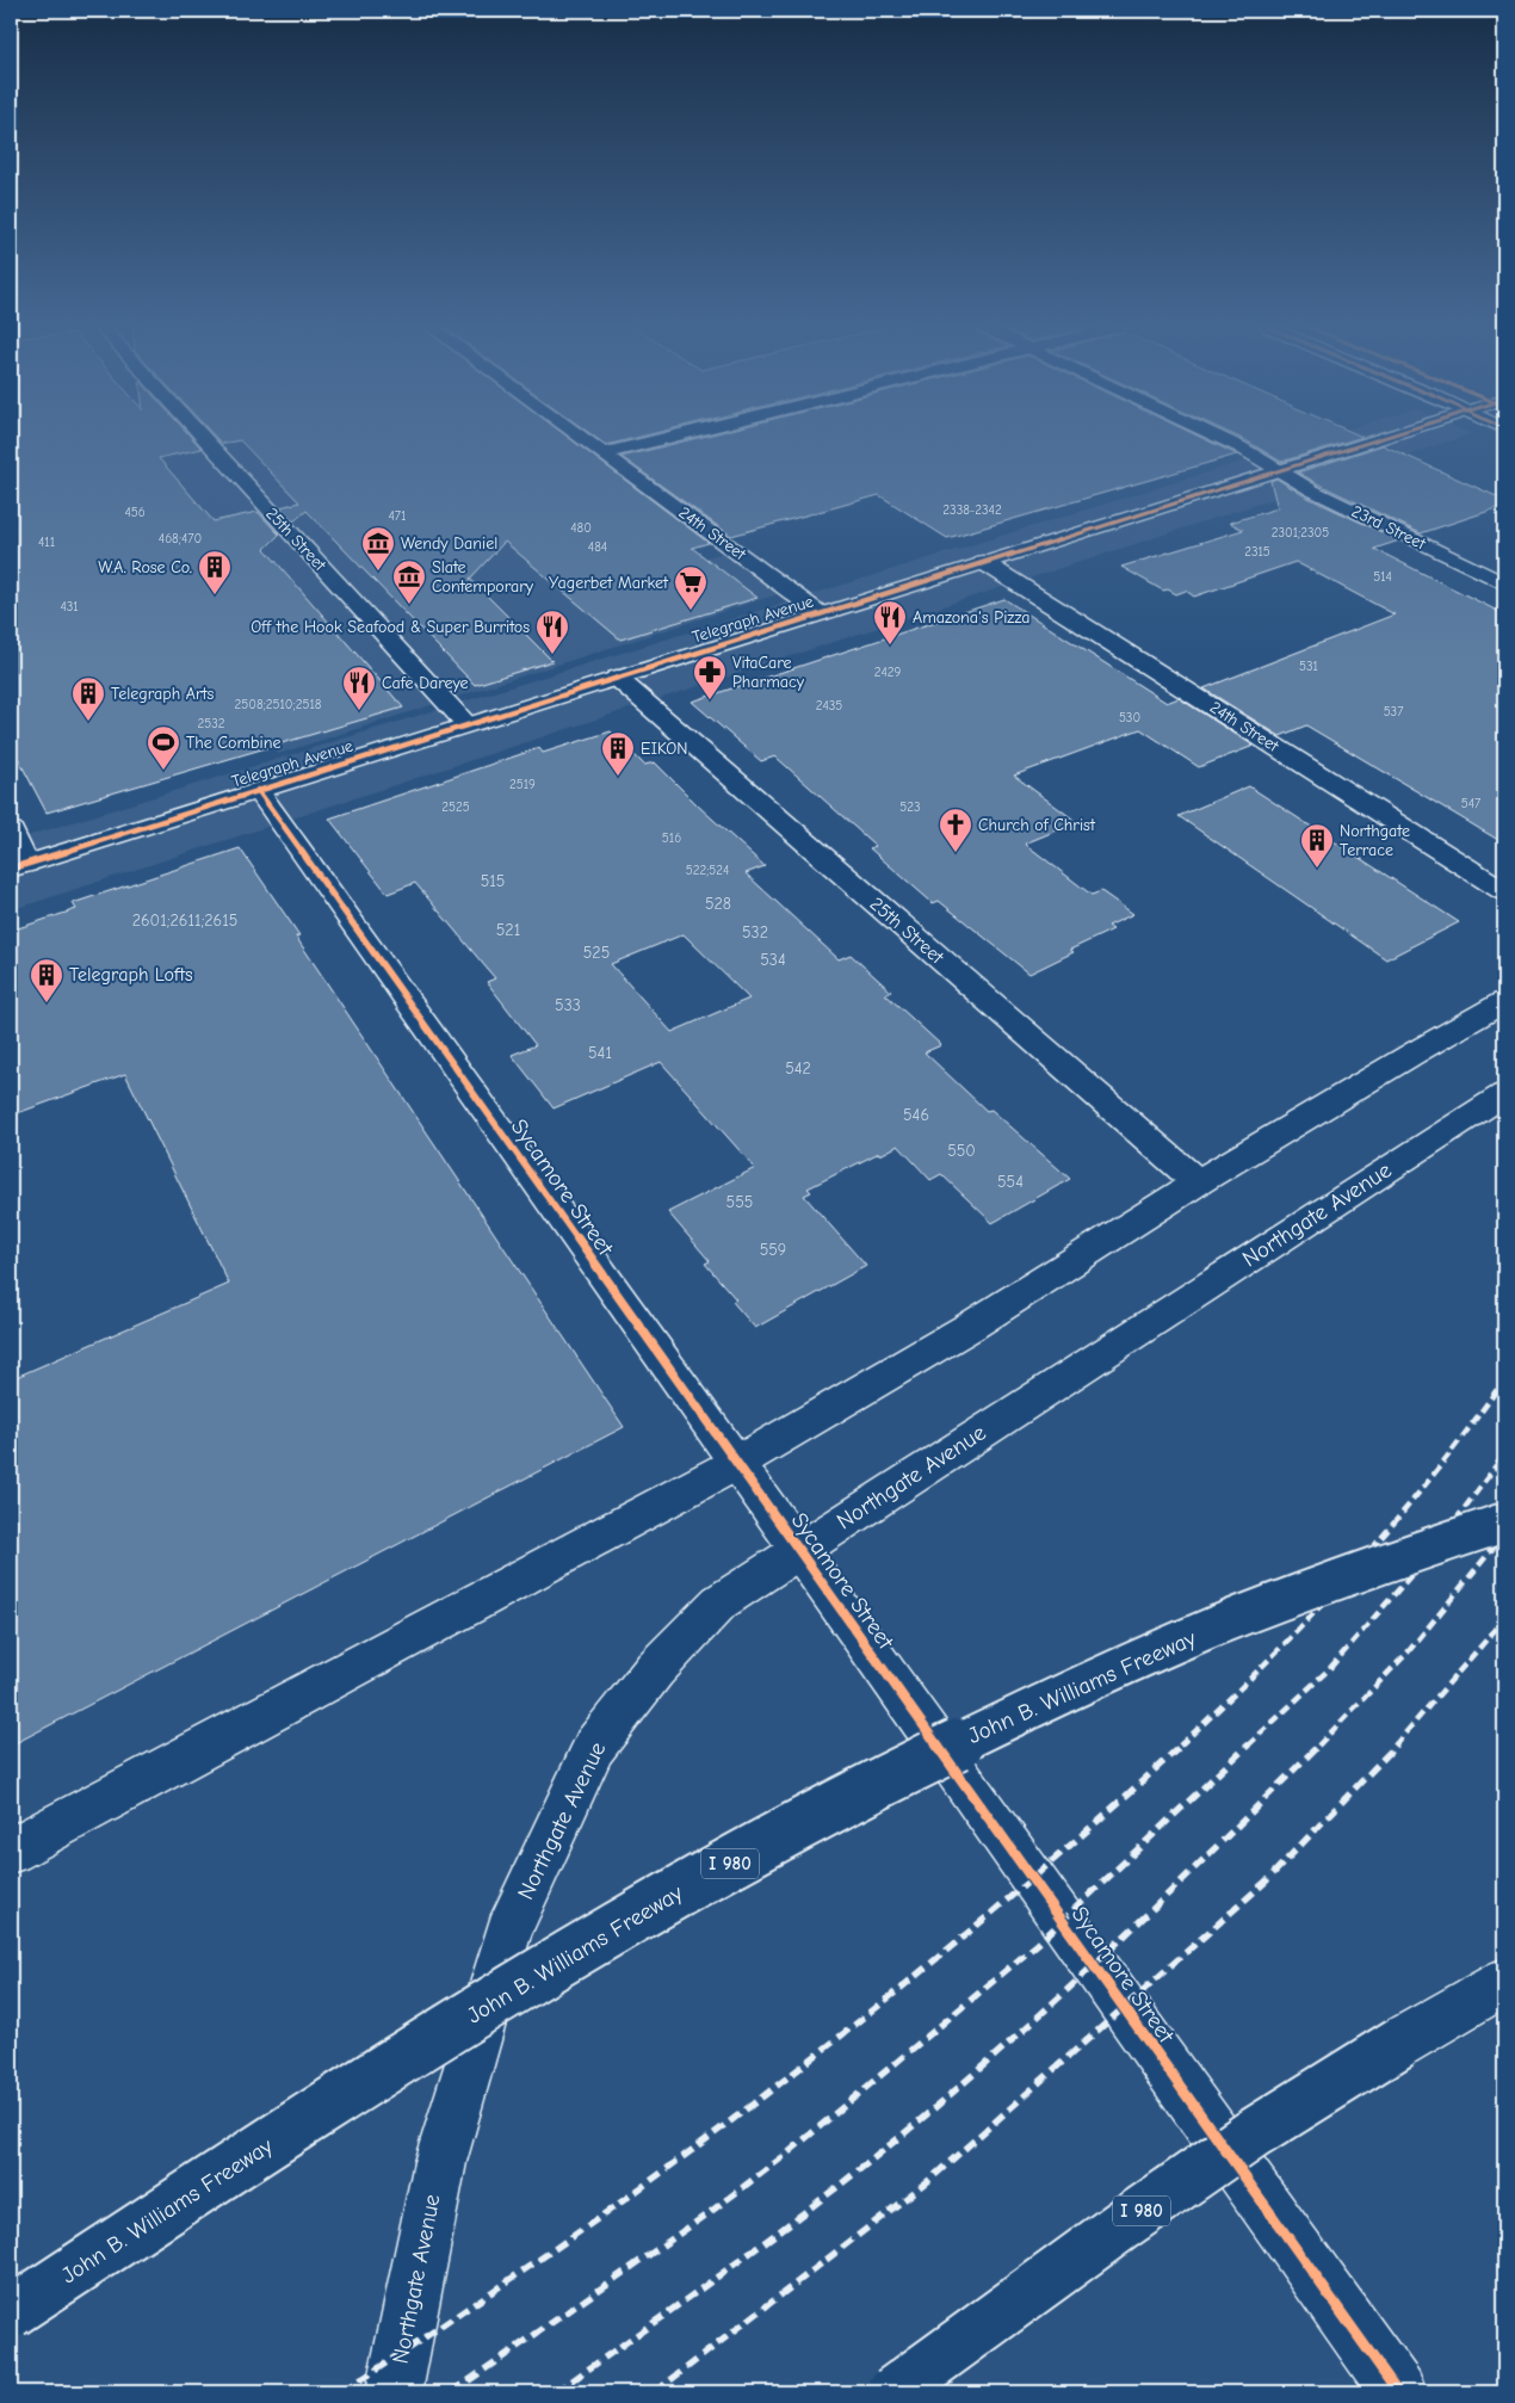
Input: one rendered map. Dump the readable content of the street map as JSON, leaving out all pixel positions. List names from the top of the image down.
{
  "streets": {
    "main road": [
      "23rd Street",
      "24th Street",
      "25th Street",
      "Telegraph Avenue",
      "Sycamore Street",
      "Northgate Avenue",
      "John B. Williams Freeway",
      "I 980"
    ]
  },
  "crossings": [
    ["23rd Street", "Telegraph Avenue"],
    ["24th Street", "Telegraph Avenue"],
    ["25th Street", "Telegraph Avenue"],
    ["Telegraph Avenue", "Sycamore Street"],
    ["Sycamore Street", "Northgate Avenue"]
  ],
  "places": {
    "museum": ["Wendy Daniel", "Slate Contemporary"],
    "building": [
      "W.A. Rose Co.",
      "Telegraph Arts",
      "EIKON",
      "Northgate Terrace",
      "Telegraph Lofts"
    ],
    "supermarket": ["Yagerbet Market"],
    "restaurant": ["Amazona's Pizza", "Off the Hook Seafood & Super Burritos", "Cafe Dareye"],
    "pharmacy": ["VitaCare Pharmacy"],
    "sports": ["The Combine"],
    "church": ["Church of Christ"]
  },
  "house_numbers": [
    "2338-2342",
    "456",
    "471",
    "480",
    "2301;2305",
    "468;470",
    "411",
    "484",
    "2315",
    "514",
    "431",
    "531",
    "2429",
    "2508;2510;2518",
    "2435",
    "537",
    "530",
    "2532",
    "2519",
    "547",
    "2525",
    "523",
    "516",
    "522;524",
    "515",
    "528",
    "2601;2611;2615",
    "521",
    "532",
    "525",
    "534",
    "533",
    "541",
    "542",
    "546",
    "550",
    "554",
    "555",
    "559"
  ]
}
